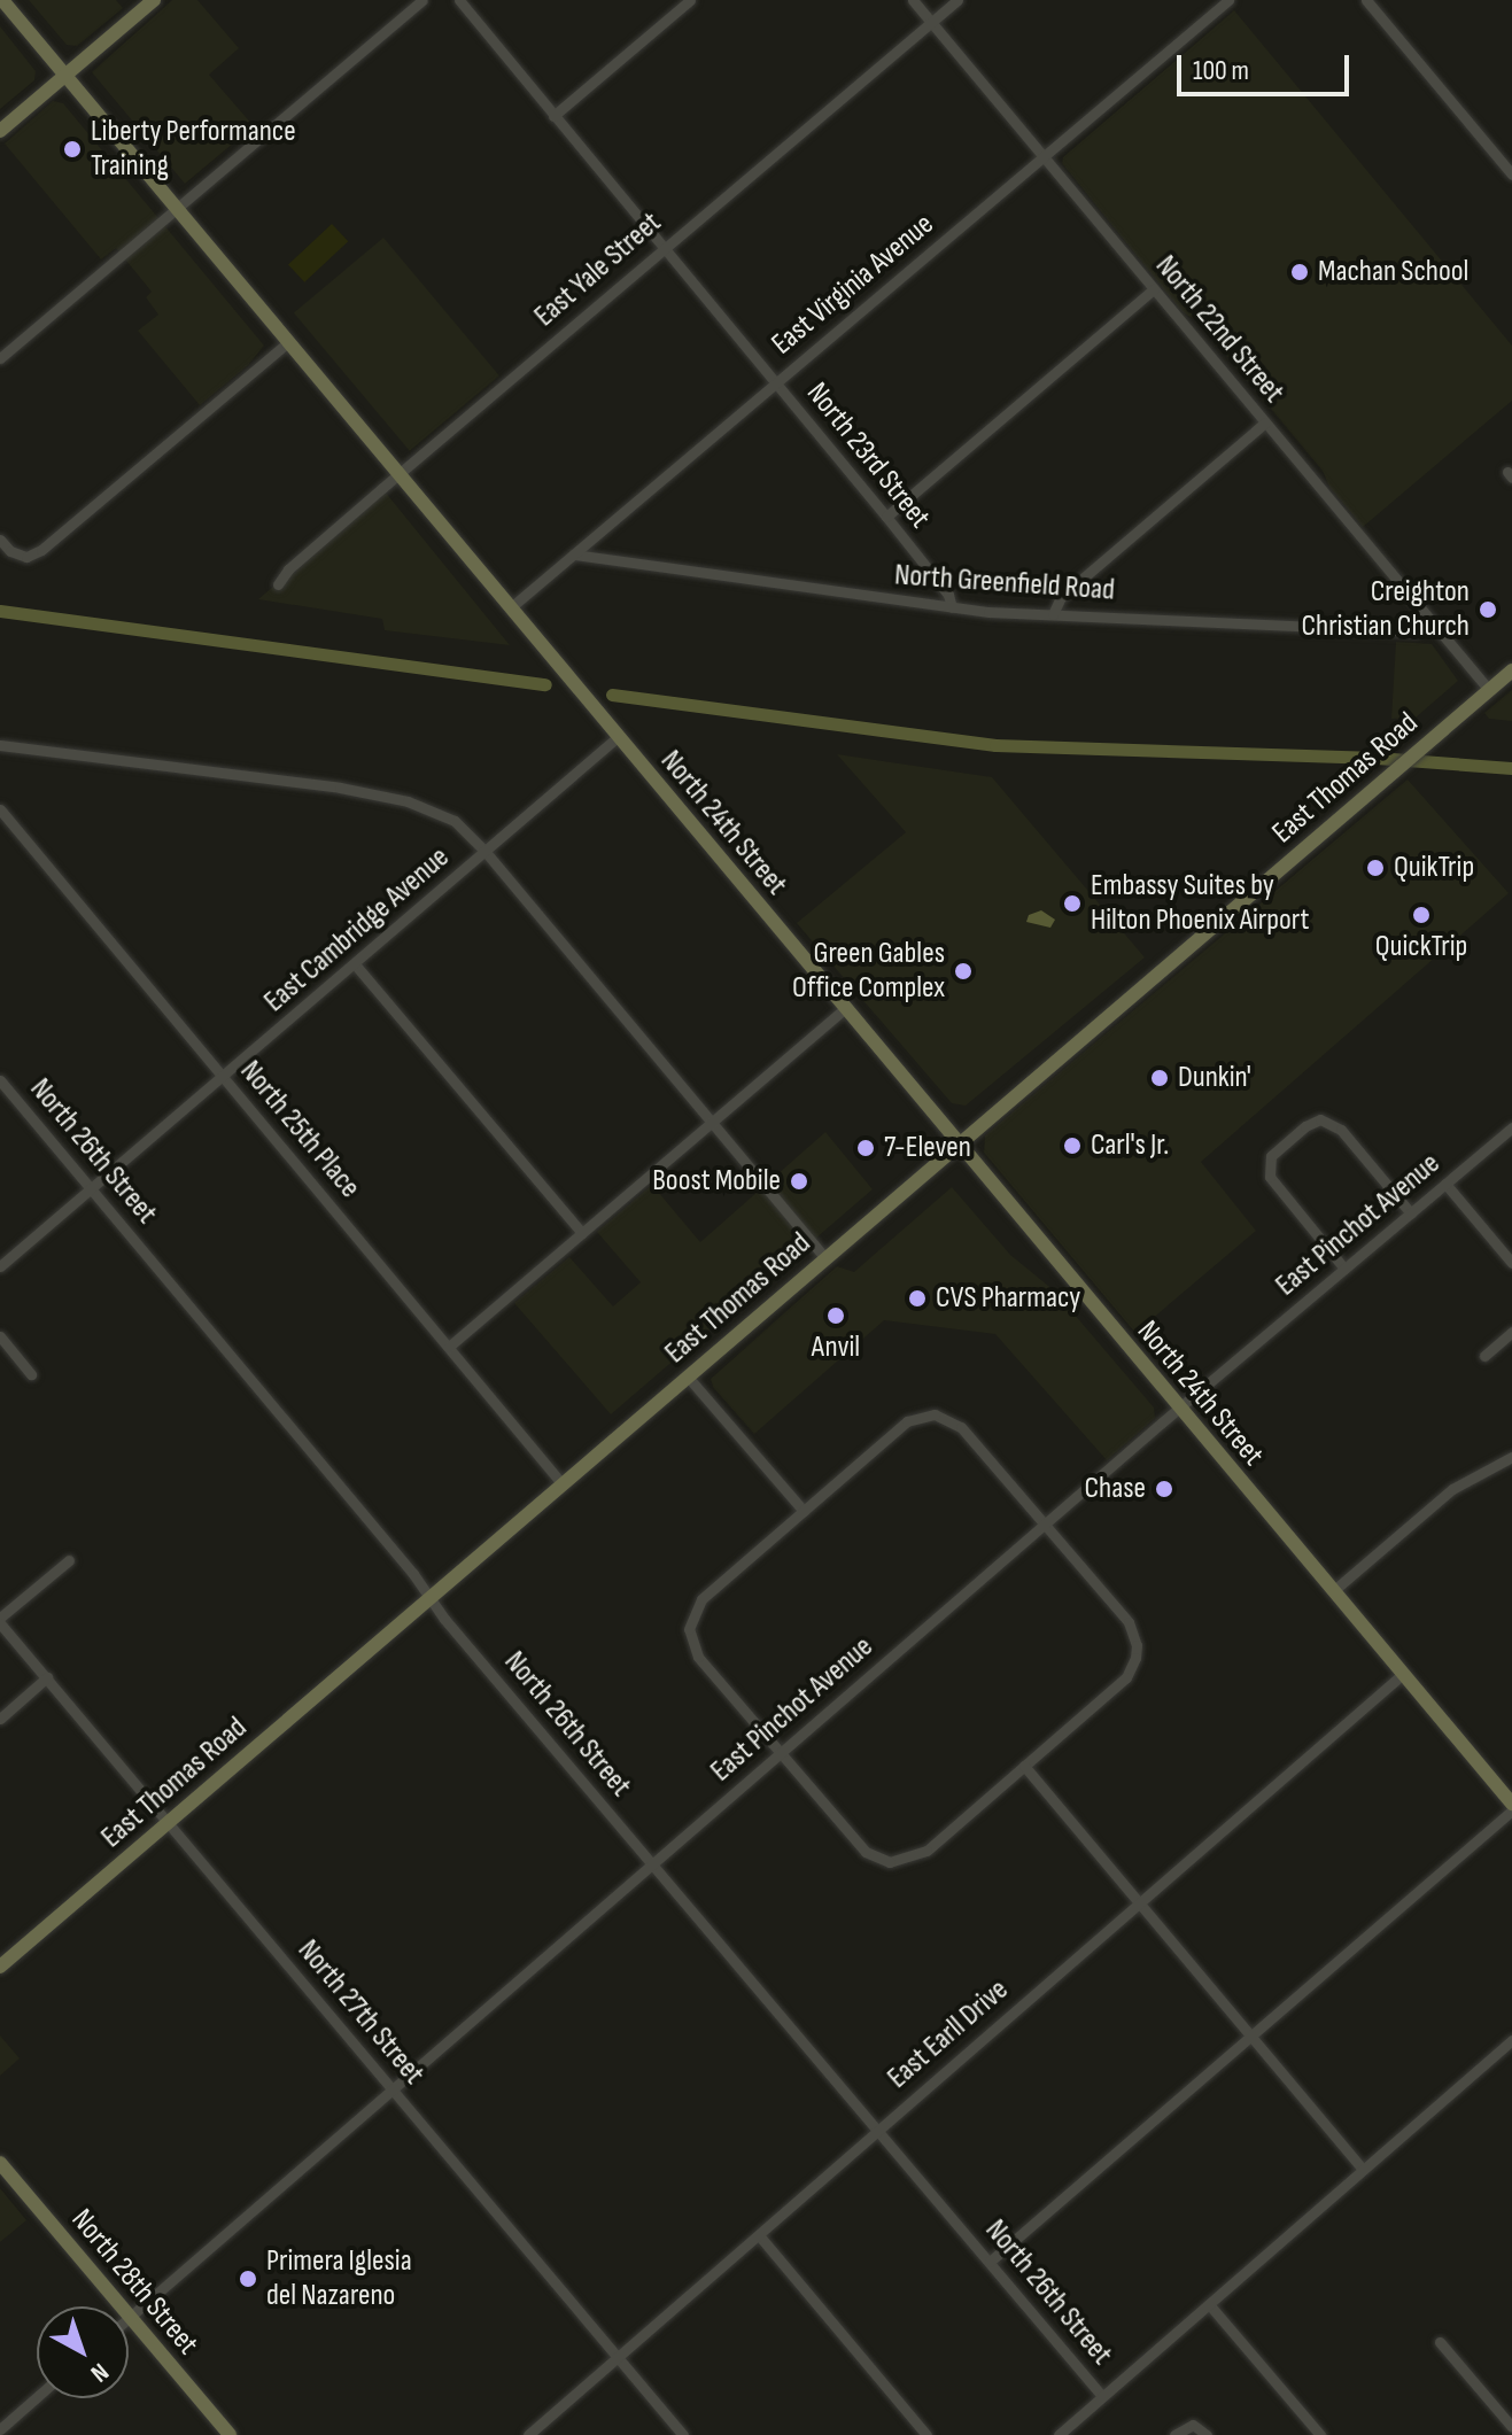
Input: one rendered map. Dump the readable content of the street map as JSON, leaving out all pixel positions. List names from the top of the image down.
{
  "streets": {
    "main road": ["East Thomas Road", "North 24th Street", "North 28th Street"],
    "street": [
      "East Yale Street",
      "East Virginia Avenue",
      "North 22nd Street",
      "North 23rd Street",
      "North Greenfield Road",
      "East Cambridge Avenue",
      "North 25th Place",
      "North 26th Street",
      "East Pinchot Avenue",
      "North 27th Street",
      "East Earll Drive"
    ]
  },
  "crossings": [
    ["East Yale Street", "North 22nd Street"],
    ["East Yale Street", "North 23rd Street"],
    ["East Yale Street", "North 24th Street"],
    ["East Virginia Avenue", "North 22nd Street"],
    ["East Virginia Avenue", "North 23rd Street"],
    ["East Virginia Avenue", "North Greenfield Road"],
    ["East Virginia Avenue", "North 24th Street"],
    ["North 22nd Street", "North Greenfield Road"],
    ["North 22nd Street", "East Thomas Road"],
    ["North 23rd Street", "North Greenfield Road"],
    ["East Thomas Road", "North 24th Street"],
    ["East Thomas Road", "North 25th Place"],
    ["East Thomas Road", "North 26th Street"],
    ["East Thomas Road", "North 27th Street"],
    ["North 24th Street", "East Cambridge Avenue"],
    ["North 24th Street", "East Pinchot Avenue"],
    ["North 24th Street", "East Earll Drive"],
    ["East Cambridge Avenue", "North 25th Place"],
    ["East Cambridge Avenue", "North 26th Street"],
    ["North 26th Street", "East Pinchot Avenue"],
    ["North 26th Street", "East Earll Drive"],
    ["East Pinchot Avenue", "North 27th Street"],
    ["East Pinchot Avenue", "North 28th Street"],
    ["North 27th Street", "East Earll Drive"]
  ],
  "places": [
    "Liberty Performance Training",
    "Machan School",
    "Creighton Christian Church",
    "QuikTrip",
    "Embassy Suites by Hilton Phoenix Airport",
    "QuickTrip",
    "Green Gables Office Complex",
    "Dunkin'",
    "Carl's Jr.",
    "7-Eleven",
    "Boost Mobile",
    "CVS Pharmacy",
    "Anvil",
    "Chase",
    "Primera Iglesia del Nazareno"
  ],
  "scale_bar": "100 m",
  "north": "bottom right"
}
